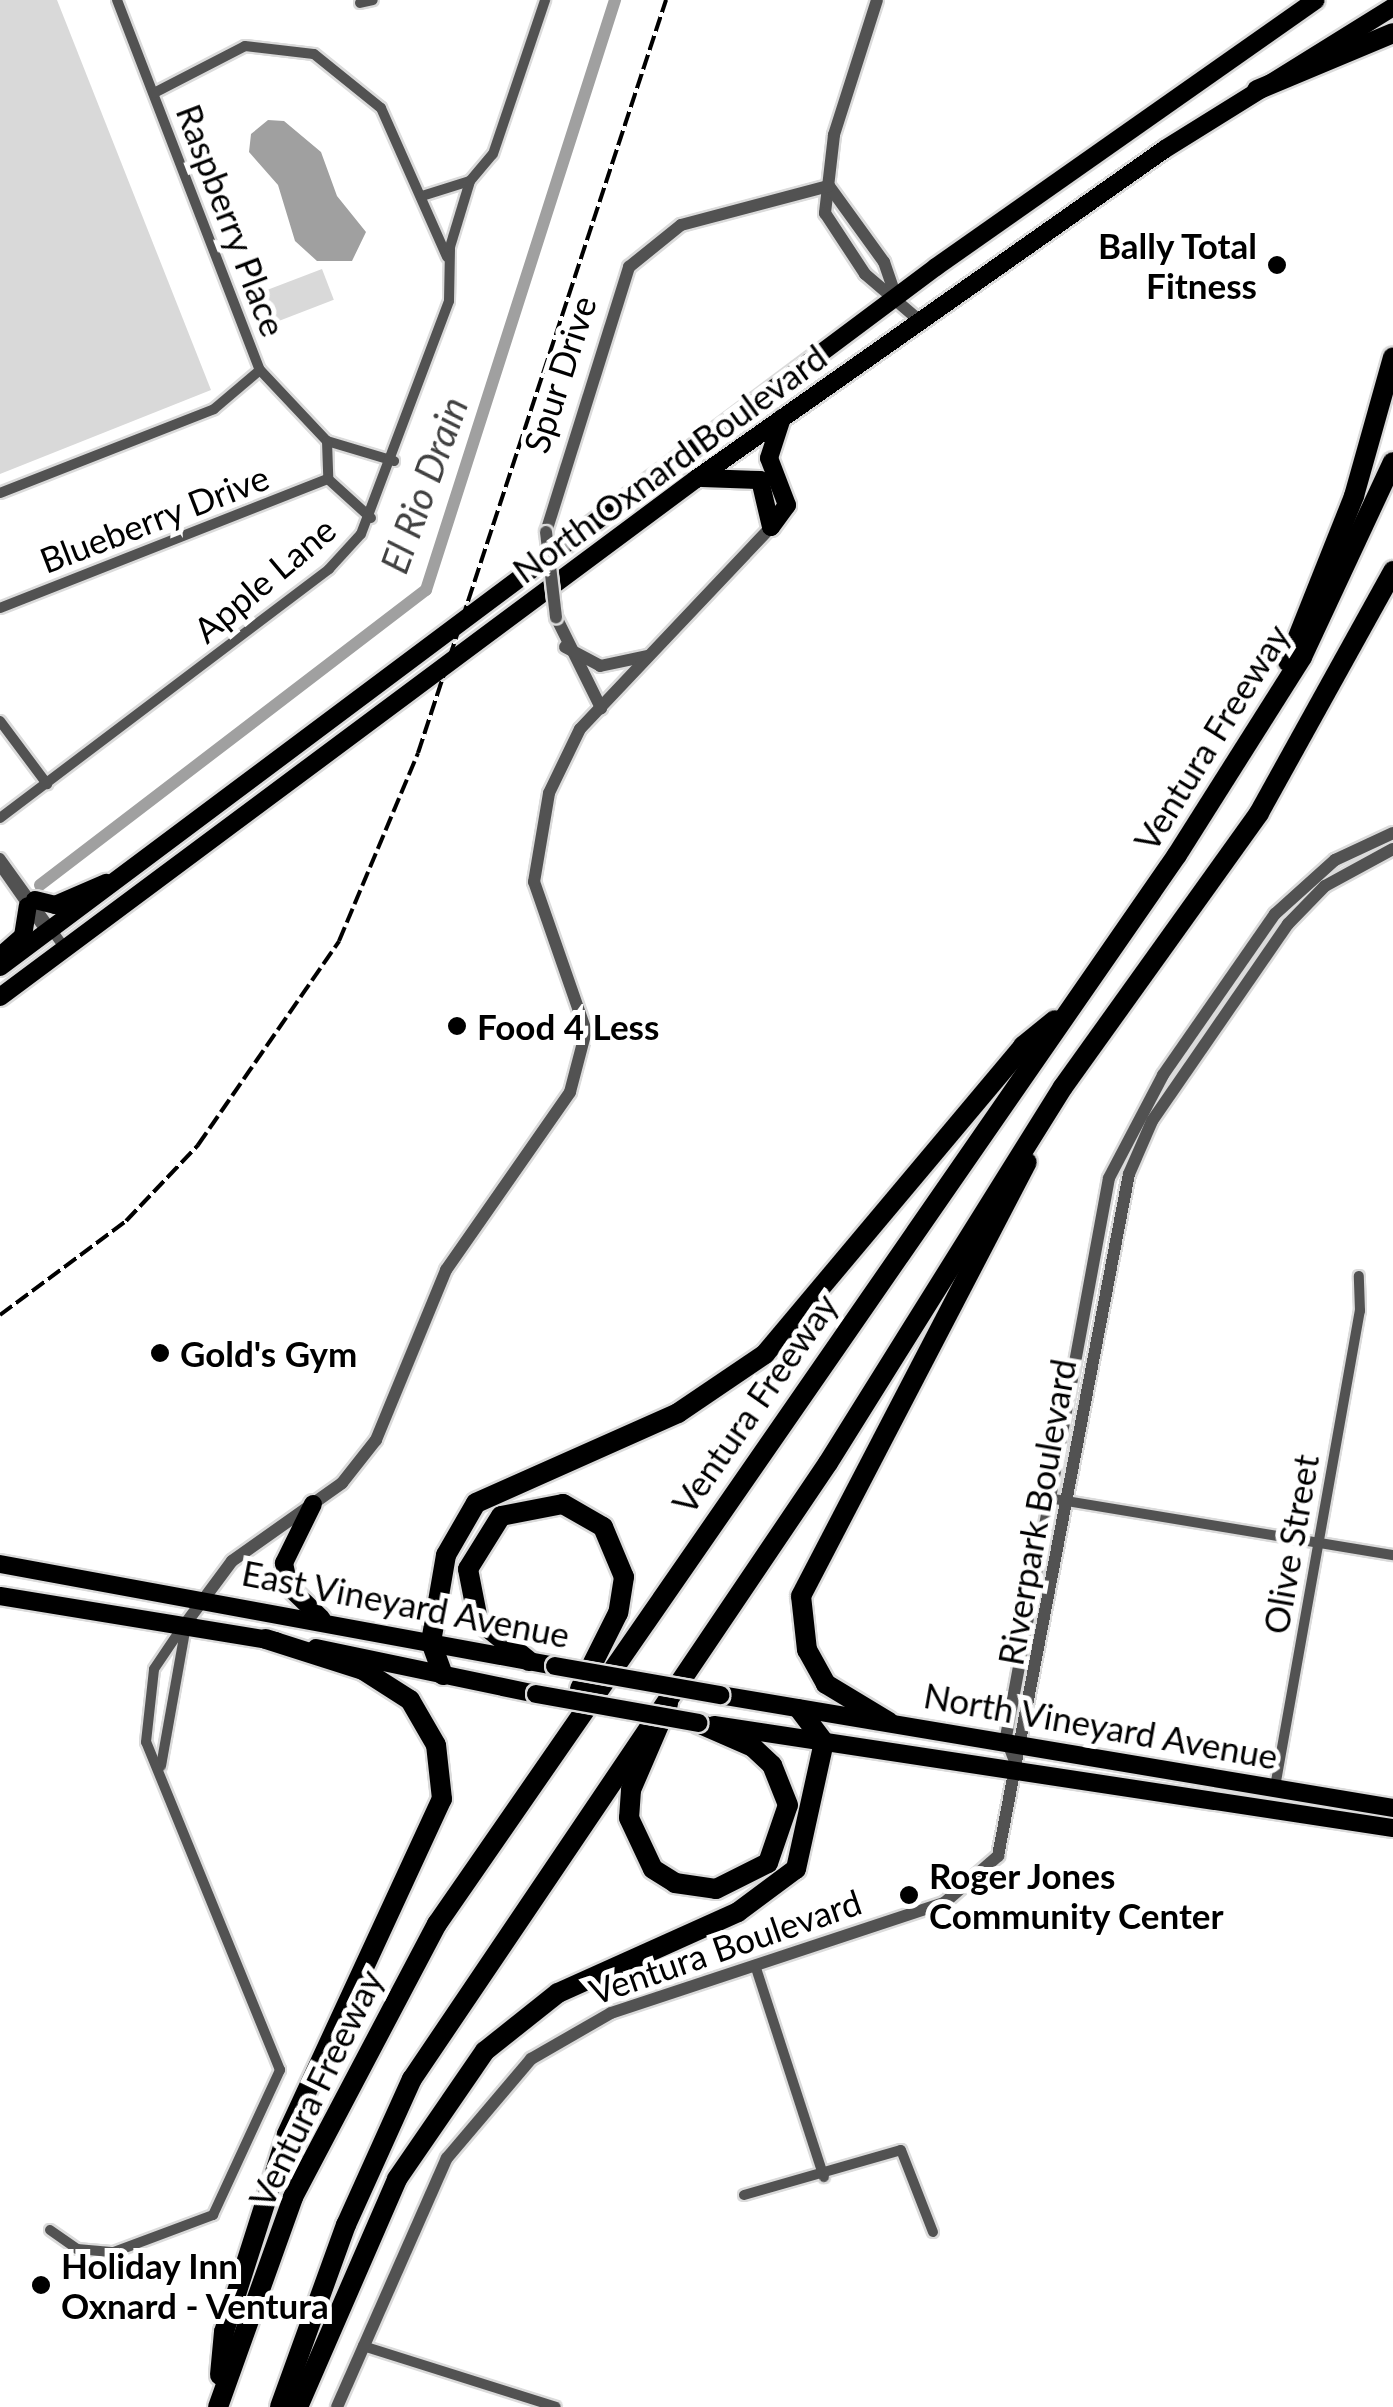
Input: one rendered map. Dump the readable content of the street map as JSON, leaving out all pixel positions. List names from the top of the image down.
{
  "streets": {
    "highway": ["Ventura Freeway"],
    "main road": ["North Oxnard Boulevard", "East Vineyard Avenue", "North Vineyard Avenue"],
    "street": [
      "Raspberry Place",
      "Spur Drive",
      "Blueberry Drive",
      "Apple Lane",
      "Riverpark Boulevard",
      "Olive Street",
      "Ventura Boulevard"
    ]
  },
  "crossings": [
    ["Raspberry Place", "Apple Lane"],
    ["Riverpark Boulevard", "North Vineyard Avenue"],
    ["Riverpark Boulevard", "Ventura Boulevard"],
    ["Olive Street", "North Vineyard Avenue"],
    ["East Vineyard Avenue", "North Vineyard Avenue"],
    ["North Vineyard Avenue", "Ventura Boulevard"]
  ],
  "water": ["El Rio Drain"],
  "places": [
    "Bally Total Fitness",
    "Food 4 Less",
    "Gold's Gym",
    "Roger Jones Community Center",
    "Holiday Inn Oxnard - Ventura"
  ]
}
